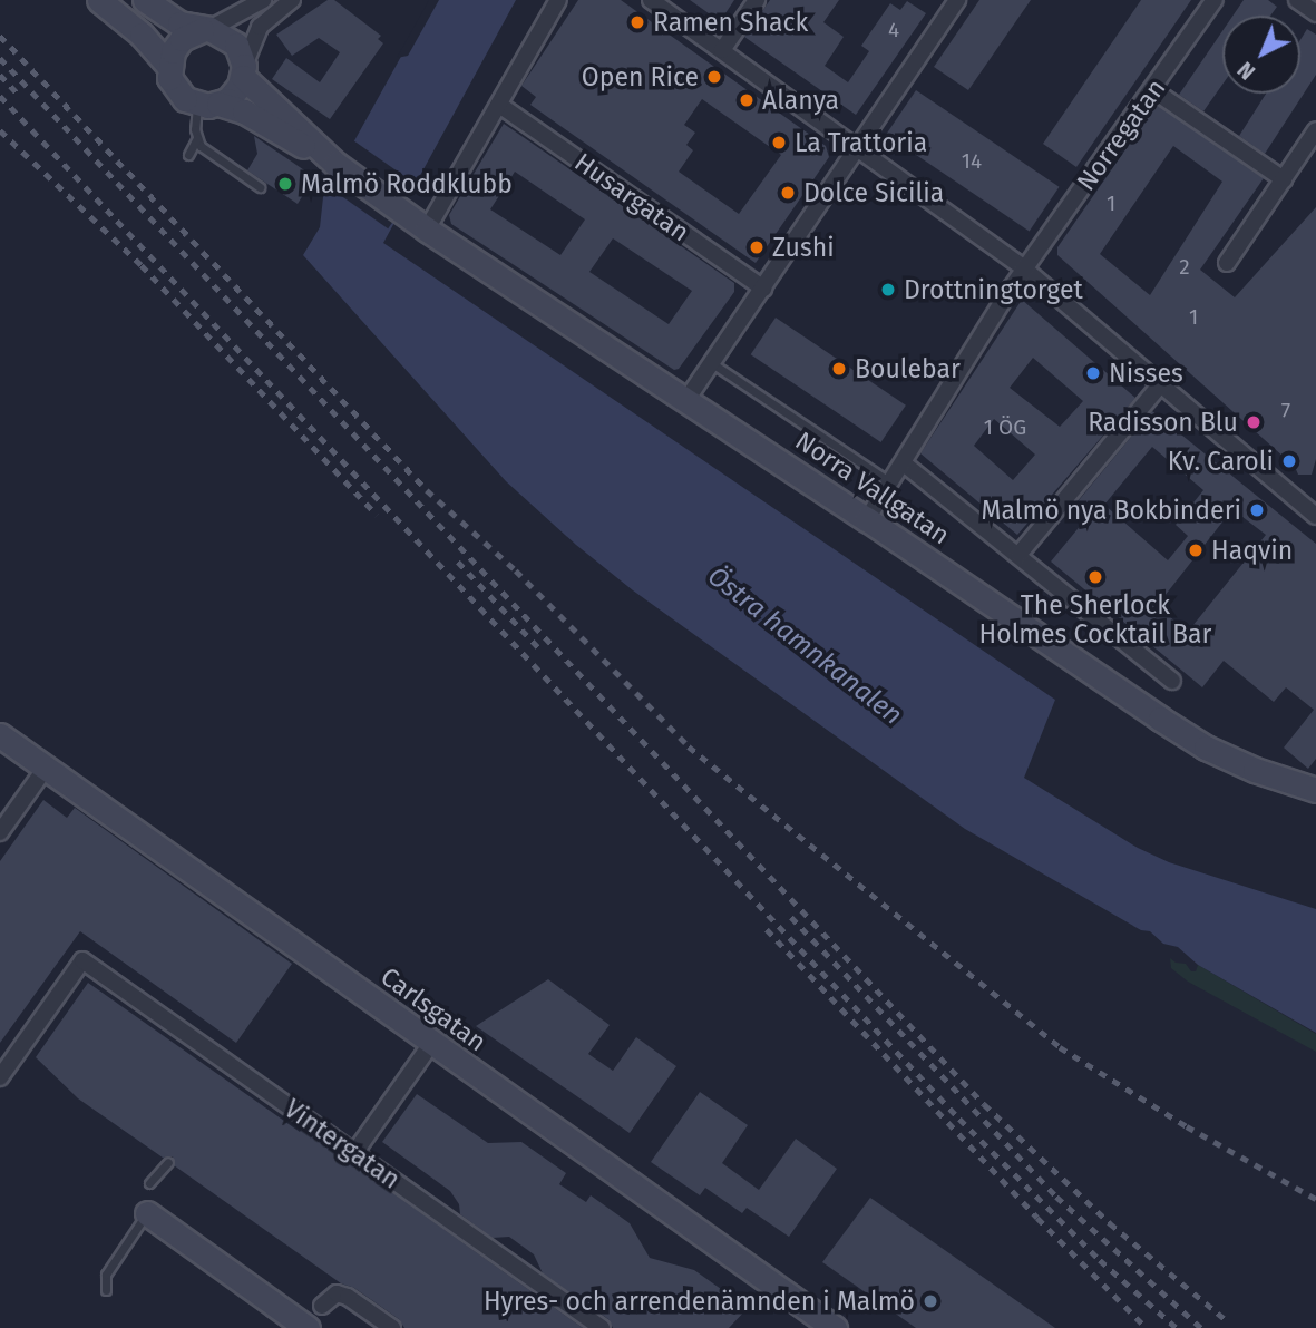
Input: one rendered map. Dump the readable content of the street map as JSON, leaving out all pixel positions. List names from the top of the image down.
{
  "streets": {
    "main road": ["Norra Vallgatan", "Carlsgatan"],
    "street": ["Norregatan", "Husargatan", "Vintergatan"]
  },
  "water": ["Östra hamnkanalen"],
  "places": [
    "Ramen Shack",
    "Open Rice",
    "Alanya",
    "La Trattoria",
    "Malmö Roddklubb",
    "Dolce Sicilia",
    "Zushi",
    "Drottningtorget",
    "Boulebar",
    "Nisses",
    "Radisson Blu",
    "Kv. Caroli",
    "Malmö nya Bokbinderi",
    "Haqvin",
    "The Sherlock Holmes Cocktail Bar",
    "Hyres- och arrendenämnden i Malmö"
  ],
  "house_numbers": [
    "4",
    "14",
    "1",
    "2",
    "1",
    "7",
    "1 ÖG"
  ],
  "north": "bottom left"
}
